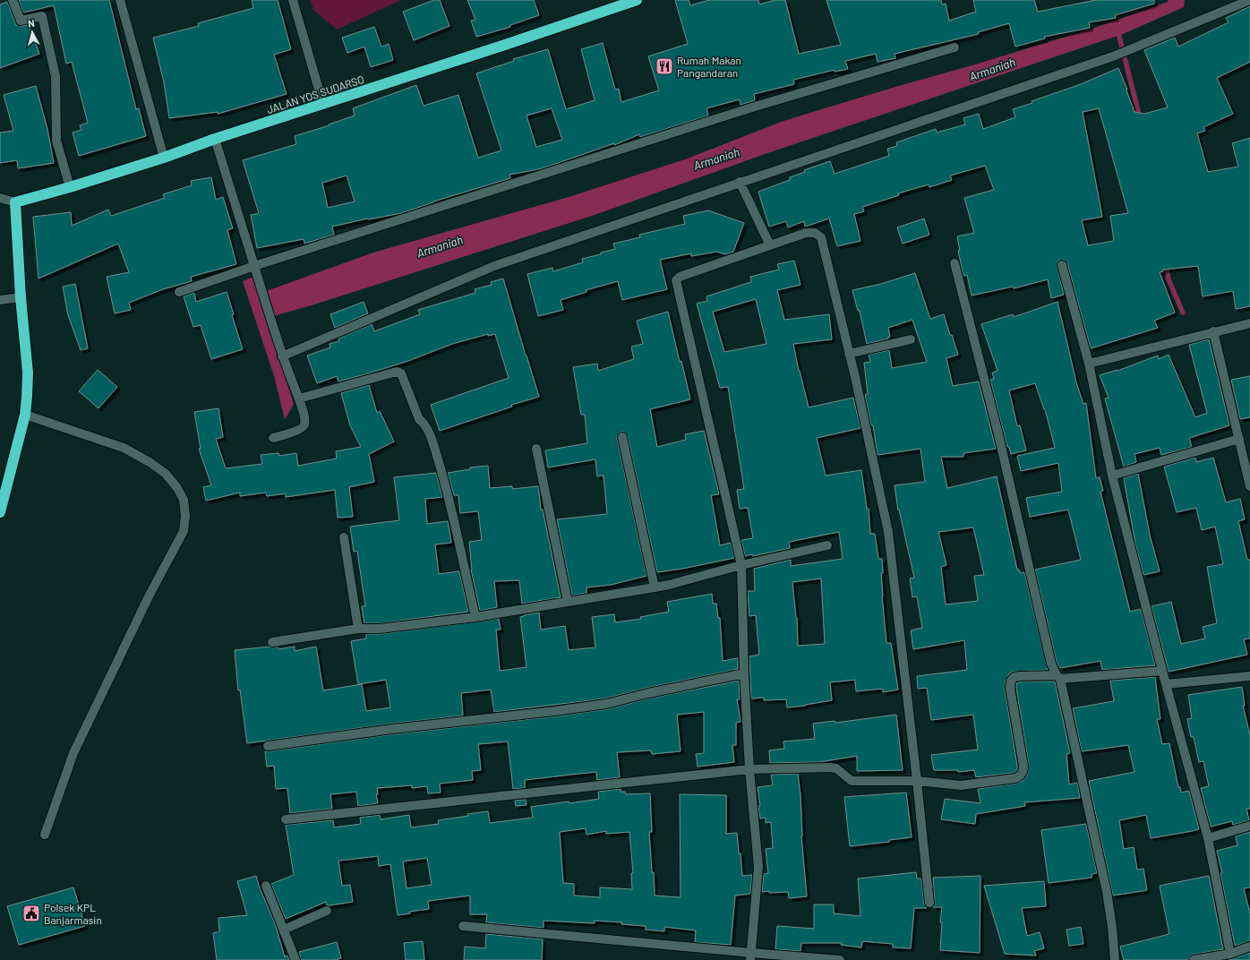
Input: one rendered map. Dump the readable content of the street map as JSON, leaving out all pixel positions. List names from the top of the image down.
{
  "streets": {
    "highway": ["JALAN YOS SUDARSO"]
  },
  "water": ["Armaniah"],
  "places": {
    "restaurant": ["Rumah Makan Pangandaran"],
    "public building": ["Polsek KPL Banjarmasin"]
  },
  "north": "top"
}
